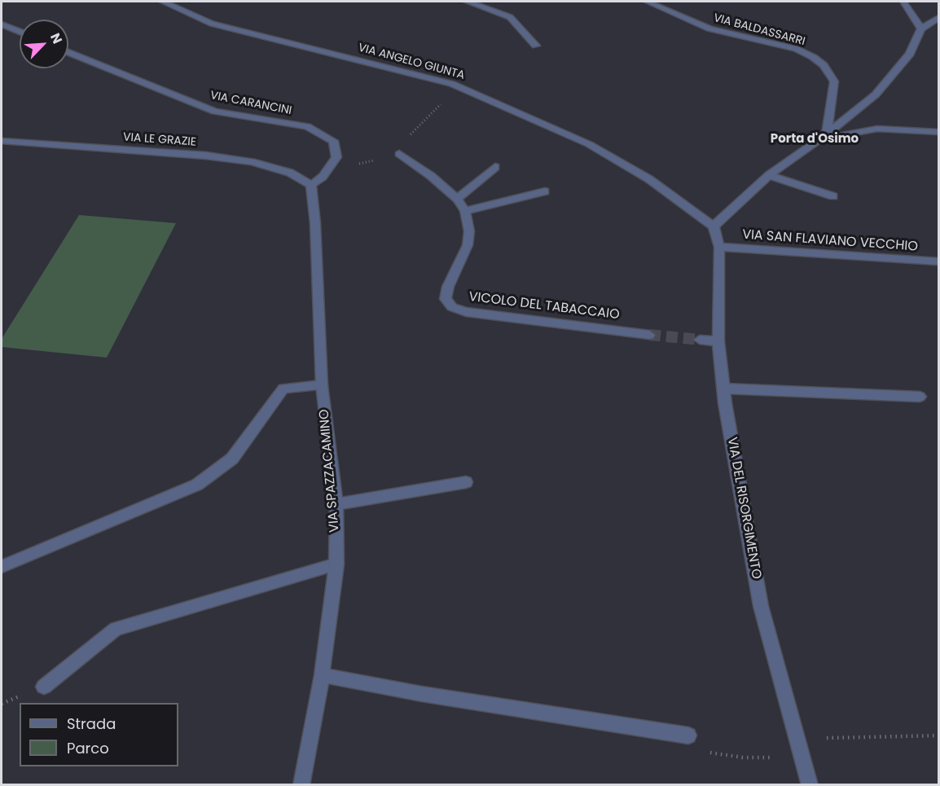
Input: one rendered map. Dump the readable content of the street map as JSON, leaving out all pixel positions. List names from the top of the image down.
{
  "streets": {
    "street": [
      "VIA BALDASSARRI",
      "VIA ANGELO GIUNTA",
      "VIA CARANCINI",
      "VIA LE GRAZIE",
      "VIA SAN FLAVIANO VECCHIO",
      "VICOLO DEL TABACCAIO",
      "VIA SPAZZACAMINO",
      "VIA DEL RISORGIMENTO"
    ]
  },
  "crossings": [
    ["VIA ANGELO GIUNTA", "VIA DEL RISORGIMENTO"],
    ["VIA CARANCINI", "VIA LE GRAZIE"],
    ["VIA CARANCINI", "VIA SPAZZACAMINO"],
    ["VIA LE GRAZIE", "VIA SPAZZACAMINO"],
    ["VIA SAN FLAVIANO VECCHIO", "VIA DEL RISORGIMENTO"]
  ],
  "districts": ["Porta d'Osimo"],
  "legend": ["Strada", "Parco"],
  "north": "top right"
}
